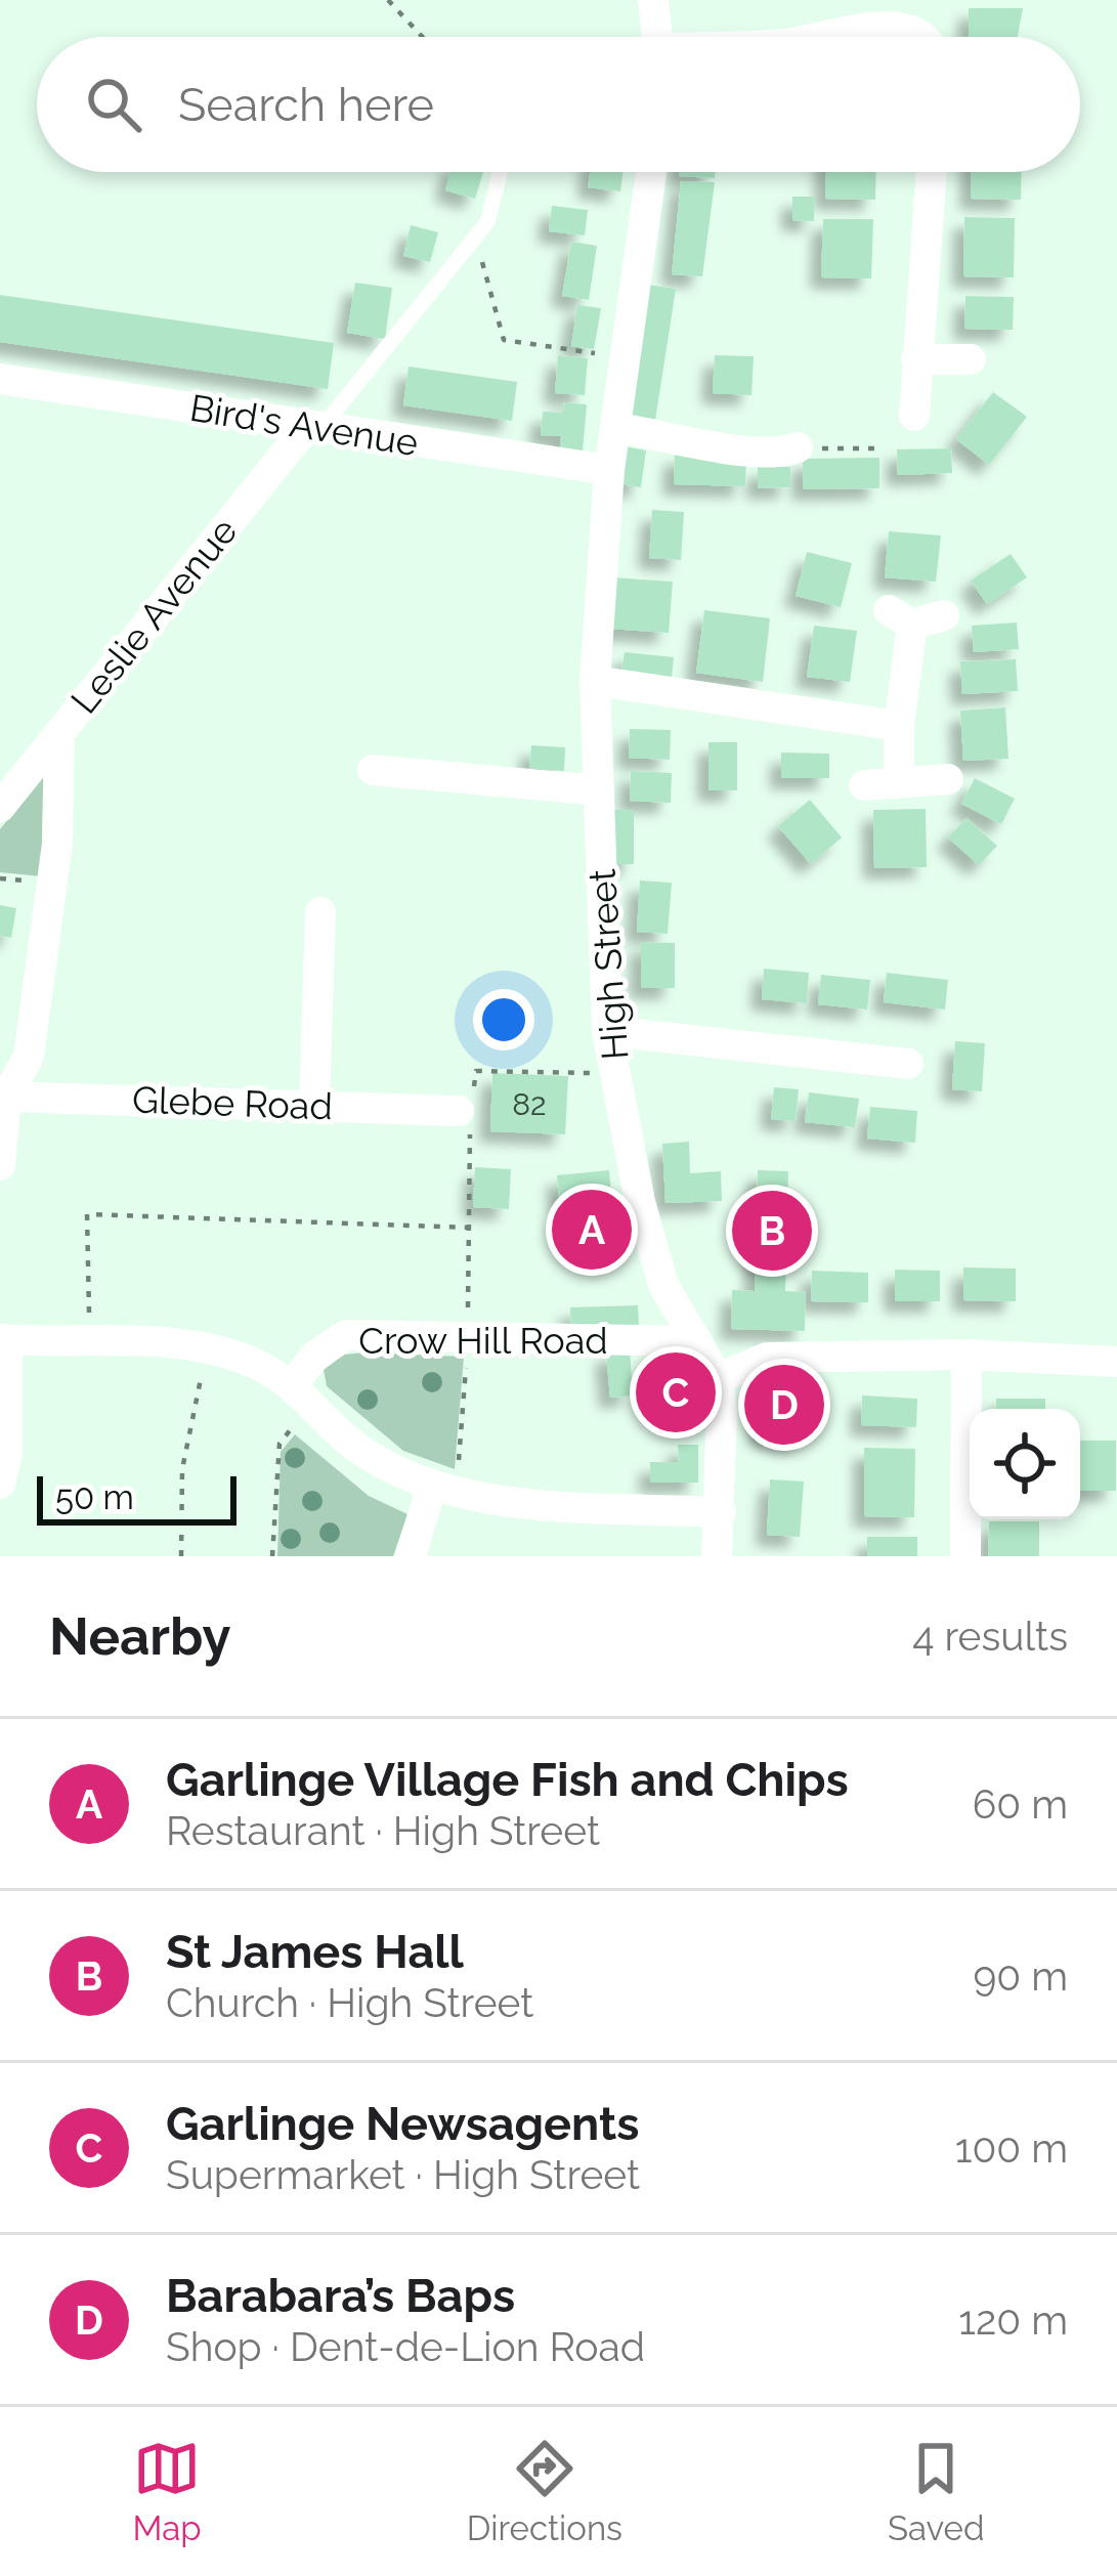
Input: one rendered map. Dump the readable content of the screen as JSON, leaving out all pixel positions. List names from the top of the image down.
{
  "streets": {
    "street": [
      "Bird's Avenue",
      "Leslie Avenue",
      "High Street",
      "Glebe Road",
      "Crow Hill Road"
    ]
  },
  "crossings": [
    ["Bird's Avenue", "Leslie Avenue"],
    ["Bird's Avenue", "High Street"],
    ["High Street", "Crow Hill Road"]
  ],
  "house_numbers": ["82"],
  "scale_bar": "50 m",
  "page": {
    "search": "Search here",
    "pins": [
      "A",
      "B",
      "C",
      "D"
    ],
    "scale": "50 m",
    "heading": ["Nearby", "4 results"],
    "list": [
      {
        "mark": "A",
        "name": "Garlinge Village Fish and Chips",
        "note": "Restaurant · High Street",
        "value": "60 m"
      },
      {
        "mark": "B",
        "name": "St James Hall",
        "note": "Church · High Street",
        "value": "90 m"
      },
      {
        "mark": "C",
        "name": "Garlinge Newsagents",
        "note": "Supermarket · High Street",
        "value": "100 m"
      },
      {
        "mark": "D",
        "name": "Barabara’s Baps",
        "note": "Shop · Dent-de-Lion Road",
        "value": "120 m"
      }
    ],
    "nav": ["Map", "Directions", "Saved"]
  }
}
